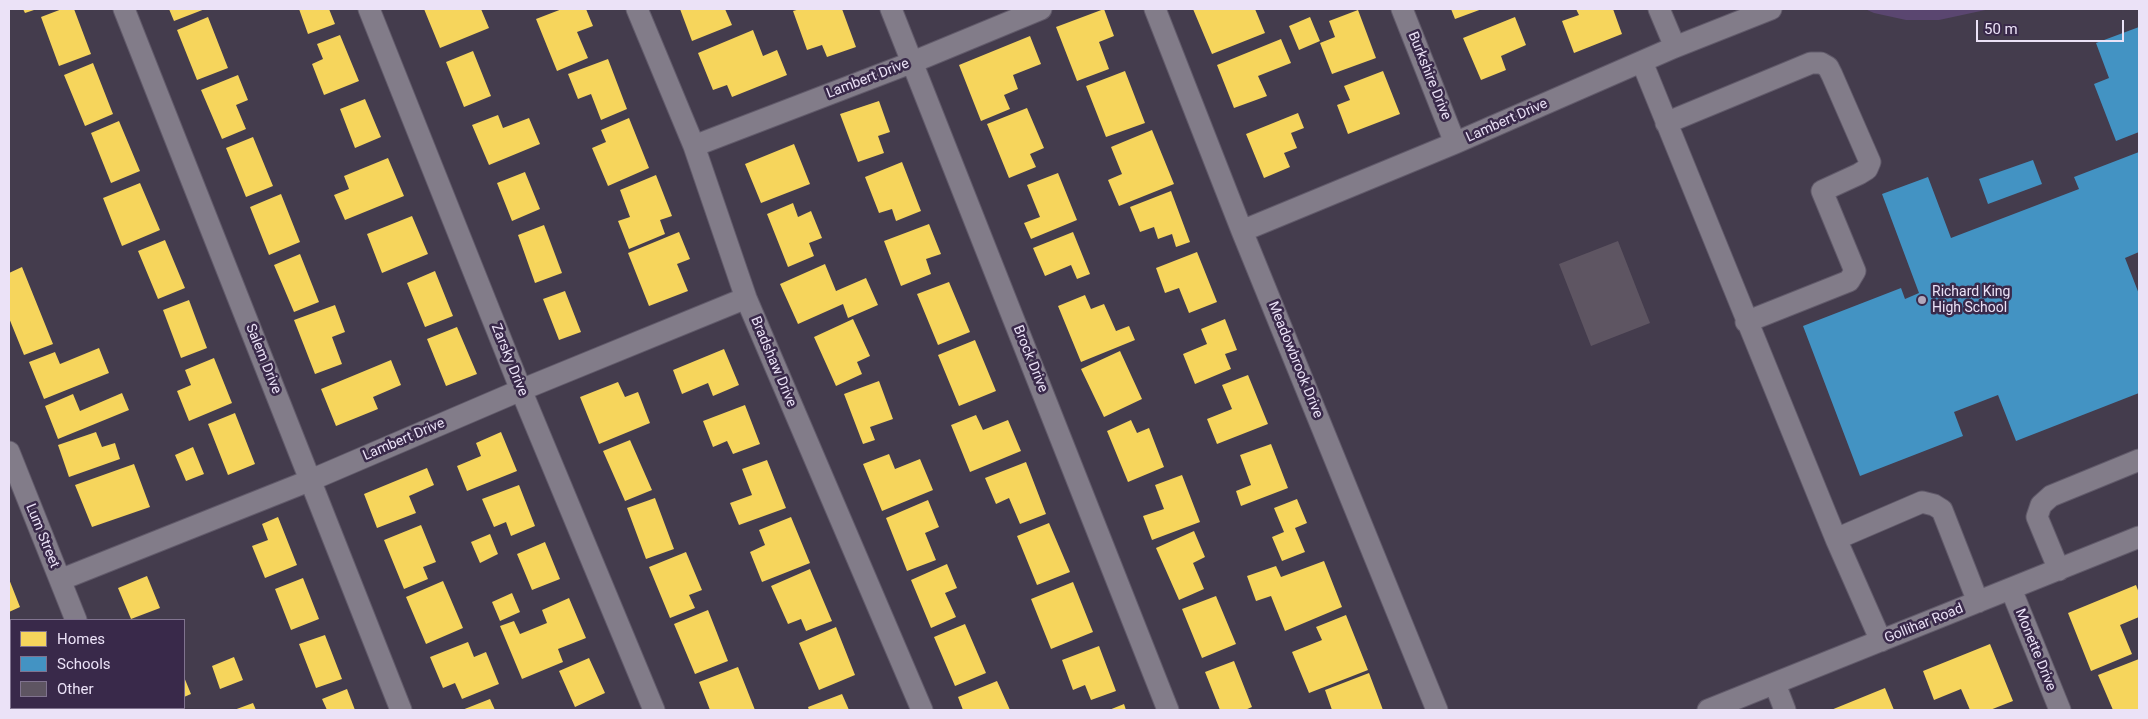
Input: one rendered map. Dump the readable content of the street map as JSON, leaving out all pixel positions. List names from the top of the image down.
{
  "streets": {
    "street": [
      "Burkshire Drive",
      "Lambert Drive",
      "Salem Drive",
      "Brock Drive",
      "Zarsky Drive",
      "Meadowbrook Drive",
      "Bradshaw Drive",
      "Lum Street",
      "Gollihar Road",
      "Monette Drive"
    ]
  },
  "crossings": [
    ["Burkshire Drive", "Lambert Drive"],
    ["Lambert Drive", "Salem Drive"],
    ["Lambert Drive", "Brock Drive"],
    ["Lambert Drive", "Zarsky Drive"],
    ["Lambert Drive", "Meadowbrook Drive"],
    ["Lambert Drive", "Bradshaw Drive"],
    ["Lambert Drive", "Lum Street"],
    ["Gollihar Road", "Monette Drive"]
  ],
  "places": ["Richard King High School"],
  "legend": ["Homes", "Schools", "Other"],
  "scale_bar": "50 m"
}
